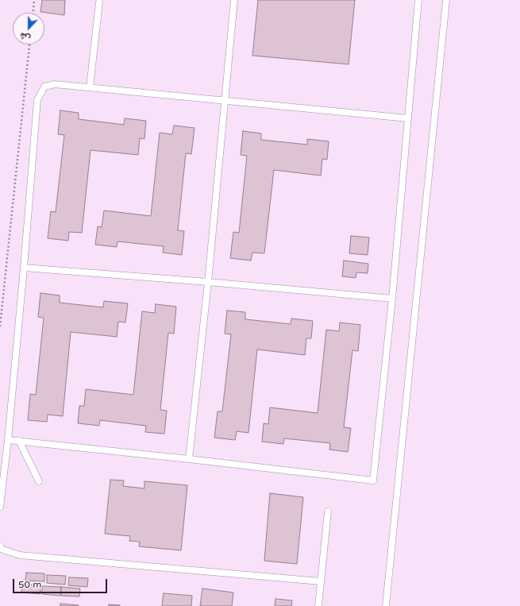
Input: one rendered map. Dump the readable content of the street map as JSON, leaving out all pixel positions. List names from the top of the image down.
{
  "scale_bar": "50 m",
  "north": "bottom"
}
